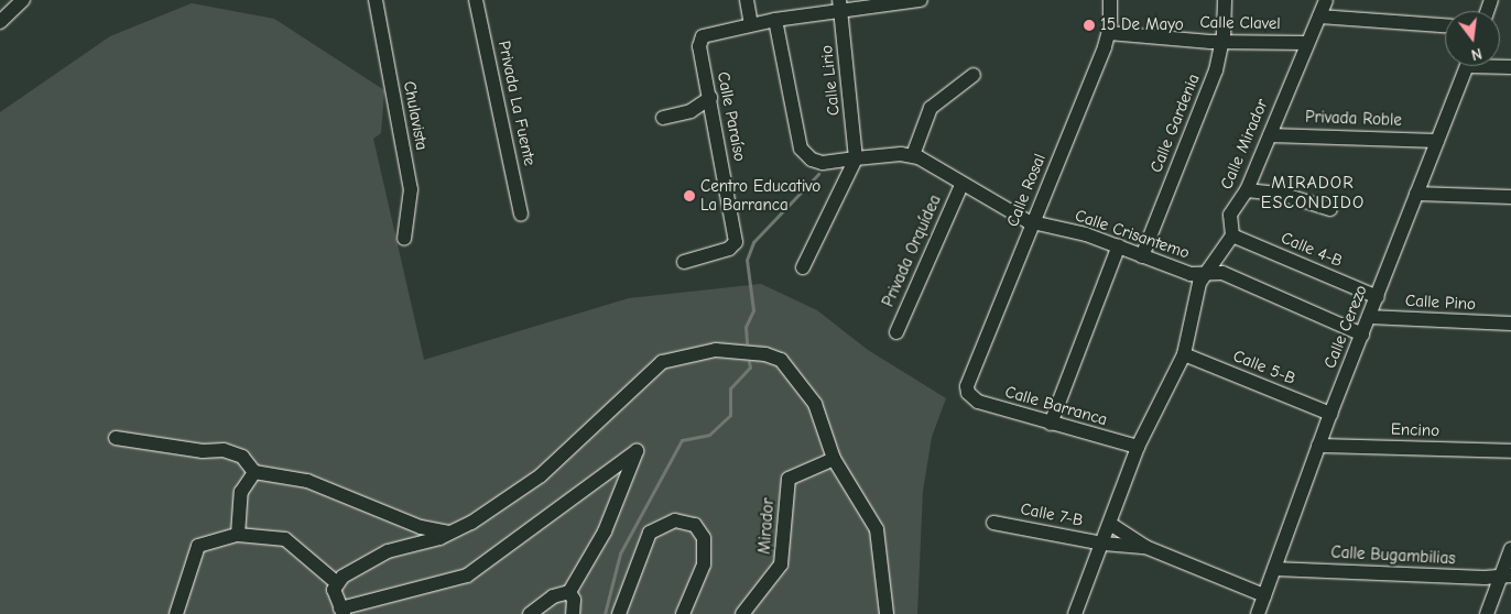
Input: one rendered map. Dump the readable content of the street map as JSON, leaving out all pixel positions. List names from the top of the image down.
{
  "streets": {
    "street": [
      "Calle Clavel",
      "Calle Lirio",
      "Privada La Fuente",
      "Chulavista",
      "Calle Paraíso",
      "Privada Roble",
      "Calle Gardenia",
      "Calle Mirador",
      "Calle Rosal",
      "Calle Crisantemo",
      "Calle 4-B",
      "Privada Orquídea",
      "Calle Pino",
      "Calle Cerezo",
      "Calle 5-B",
      "Calle Barranca",
      "Encino",
      "Calle 7-B",
      "Mirador",
      "Calle Bugambilias"
    ]
  },
  "crossings": [
    ["Calle Clavel", "Calle Gardenia"],
    ["Calle Clavel", "Calle Mirador"],
    ["Calle Clavel", "Calle Rosal"],
    ["Privada Roble", "Calle Mirador"],
    ["Privada Roble", "Calle Cerezo"],
    ["Calle Gardenia", "Calle Crisantemo"],
    ["Calle Mirador", "Calle 4-B"],
    ["Calle Rosal", "Calle Crisantemo"],
    ["Calle Rosal", "Calle Barranca"],
    ["Calle Crisantemo", "Privada Orquídea"],
    ["Calle Crisantemo", "Calle Cerezo"],
    ["Calle 4-B", "Calle Cerezo"],
    ["Calle Pino", "Calle Cerezo"],
    ["Calle Cerezo", "Calle 5-B"],
    ["Calle Cerezo", "Encino"],
    ["Calle Cerezo", "Calle Bugambilias"]
  ],
  "districts": ["MIRADOR ESCONDIDO"],
  "places": ["15 De Mayo", "Centro Educativo La Barranca"],
  "north": "bottom"
}
